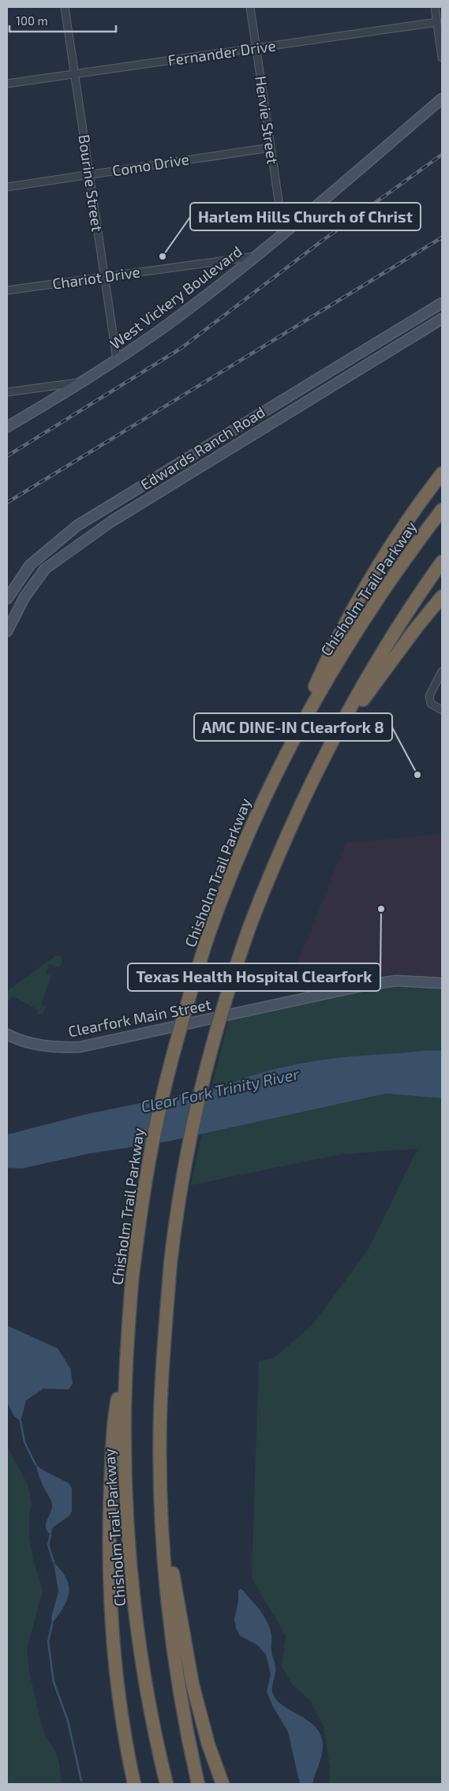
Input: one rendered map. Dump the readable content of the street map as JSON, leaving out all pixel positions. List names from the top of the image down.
{
  "streets": {
    "highway": ["Chisholm Trail Parkway"],
    "street": [
      "Fernander Drive",
      "Hervie Street",
      "Como Drive",
      "Bourine Street",
      "Chariot Drive",
      "West Vickery Boulevard",
      "Edwards Ranch Road",
      "Clearfork Main Street"
    ]
  },
  "crossings": [
    ["Fernander Drive", "Hervie Street"],
    ["Fernander Drive", "Bourine Street"],
    ["Hervie Street", "Como Drive"],
    ["Hervie Street", "West Vickery Boulevard"],
    ["Como Drive", "Bourine Street"],
    ["Bourine Street", "Chariot Drive"],
    ["Bourine Street", "West Vickery Boulevard"],
    ["Chariot Drive", "West Vickery Boulevard"]
  ],
  "water": ["Clear Fork Trinity River"],
  "places": ["Harlem Hills Church of Christ", "AMC DINE-IN Clearfork 8", "Texas Health Hospital Clearfork"],
  "scale_bar": "100 m"
}
